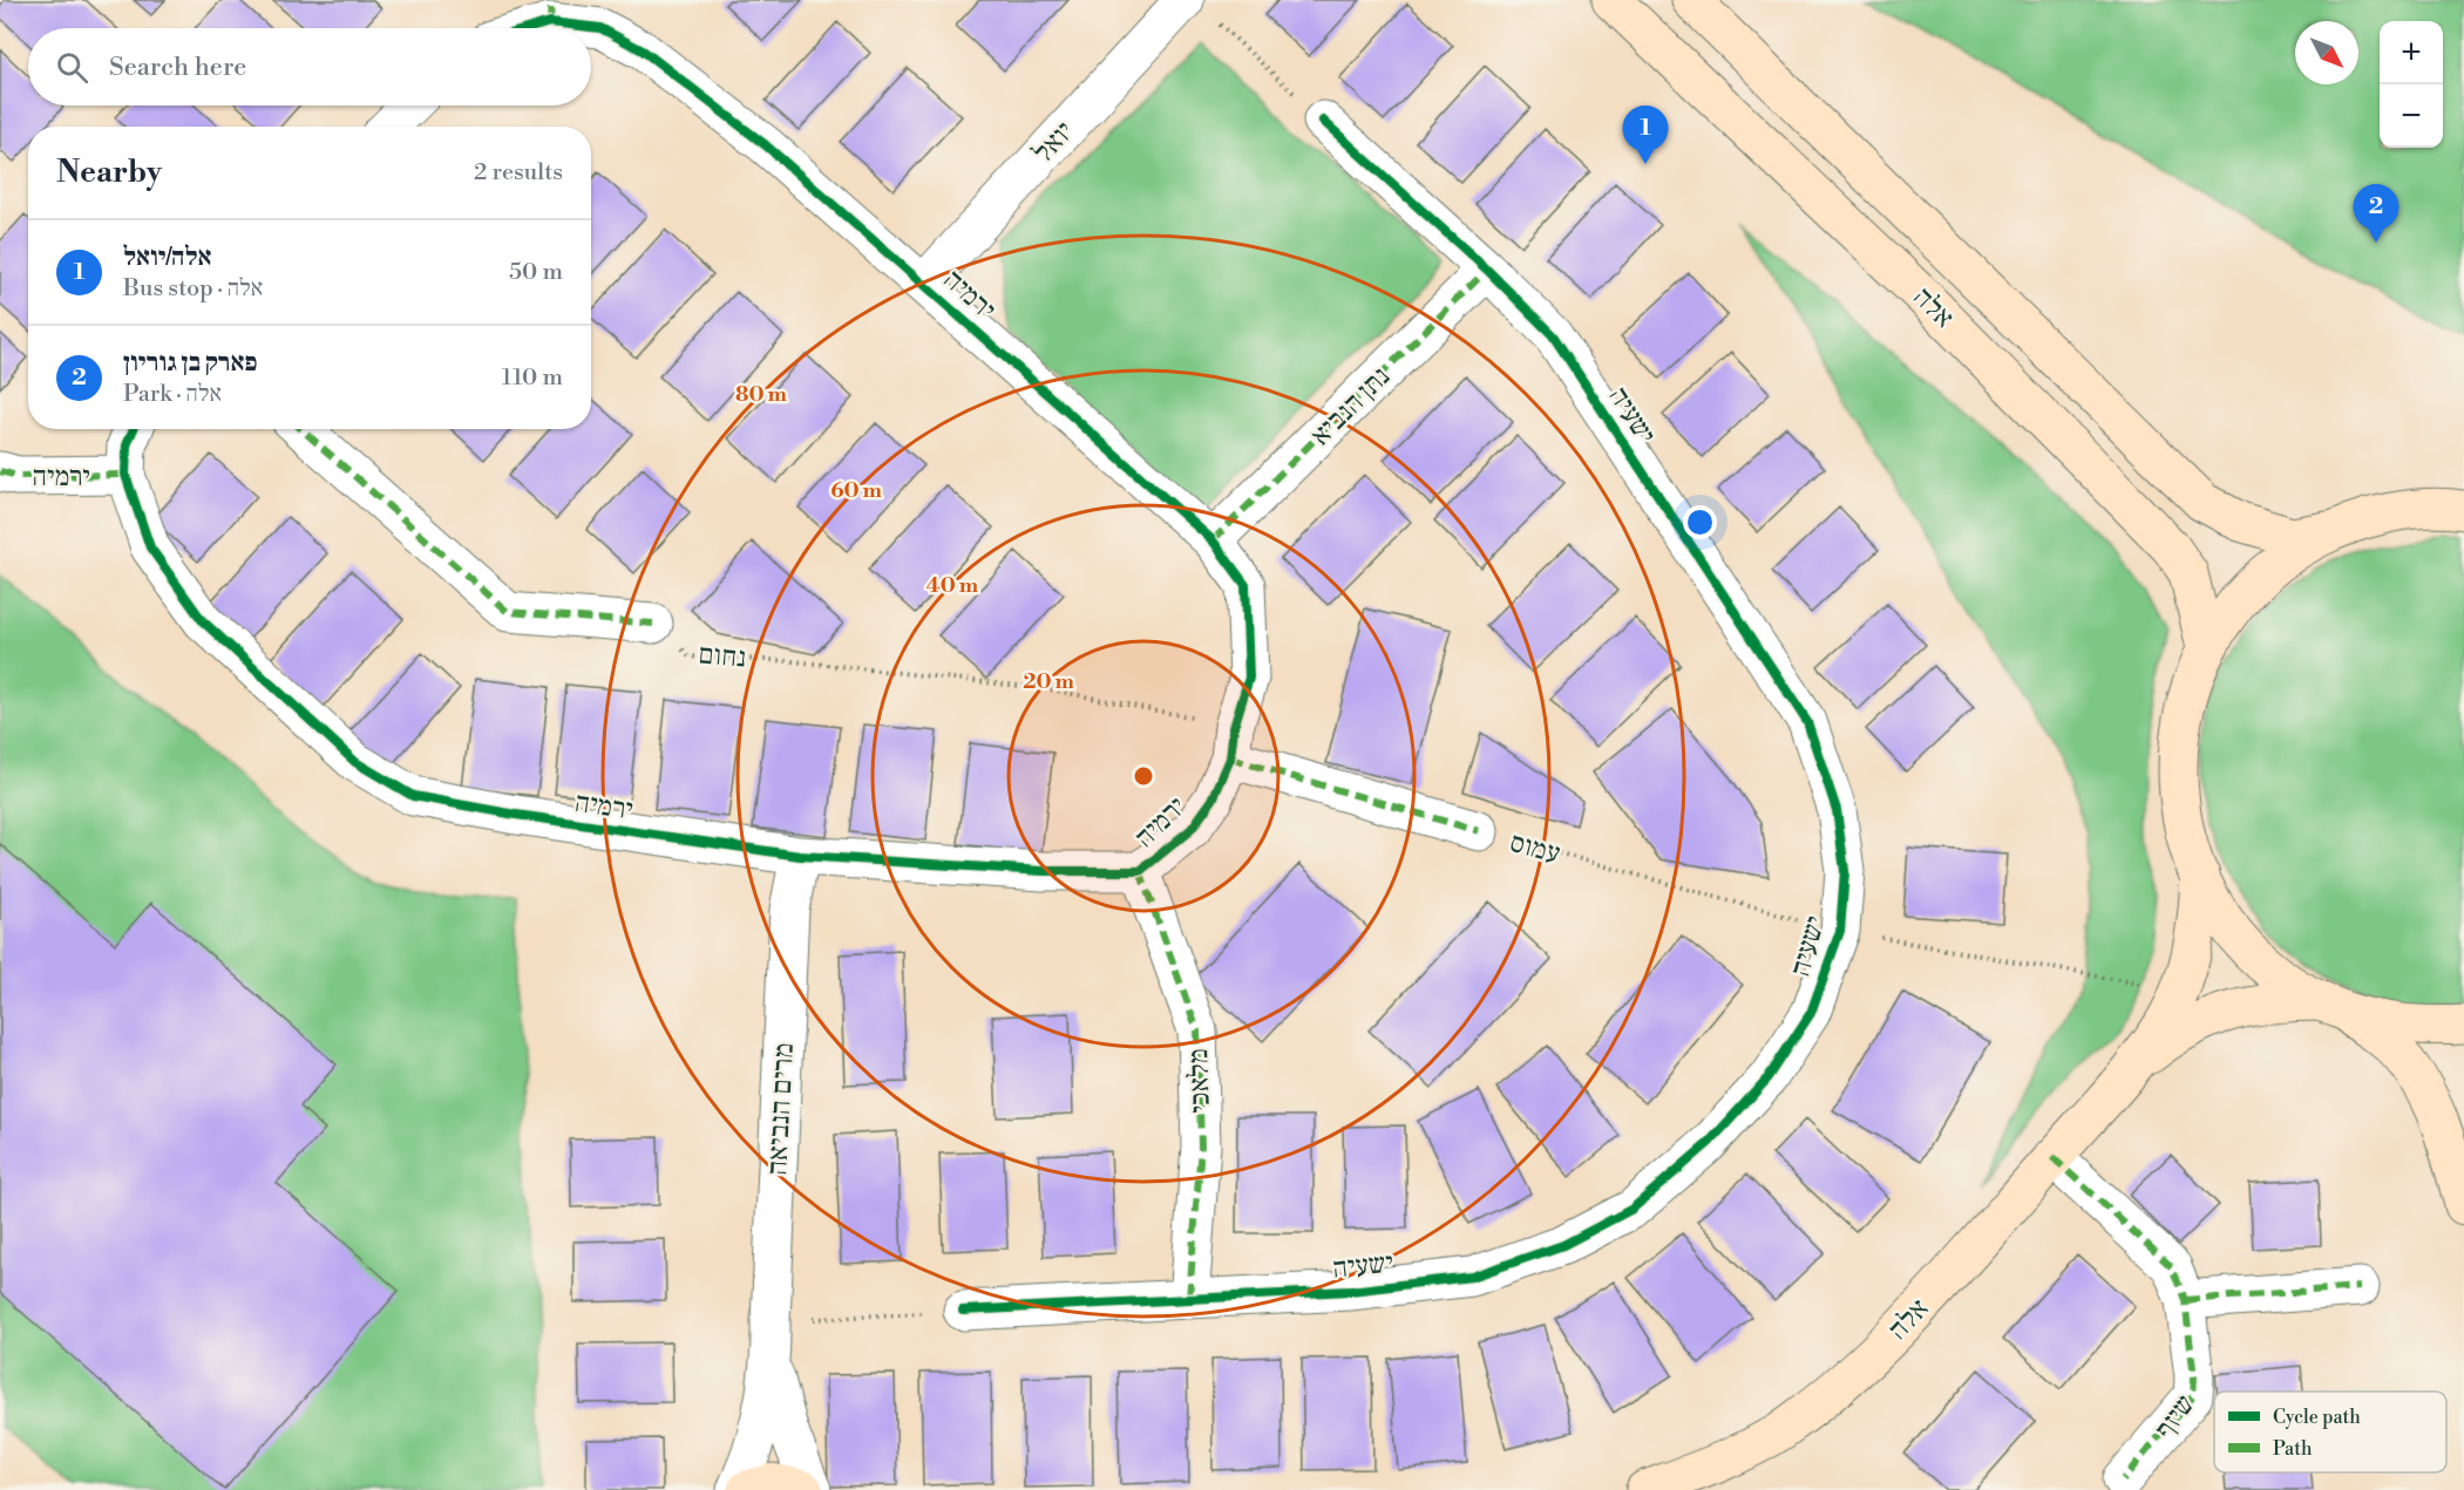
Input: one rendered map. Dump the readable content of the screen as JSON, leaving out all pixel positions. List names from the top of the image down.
{
  "streets": {
    "street": [
      "יואל",
      "ירמיה",
      "אלה",
      "נתן הנביא",
      "ישעיה",
      "עמוס",
      "מלאכי",
      "מרים הנביאה",
      "שיזף"
    ],
    "path": ["נחום"]
  },
  "crossings": [
    ["יואל", "ירמיה"],
    ["ירמיה", "נתן הנביא"],
    ["ירמיה", "נחום"],
    ["ירמיה", "עמוס"],
    ["ירמיה", "מלאכי"],
    ["ירמיה", "מרים הנביאה"],
    ["אלה", "עמוס"],
    ["אלה", "שיזף"],
    ["נתן הנביא", "ישעיה"],
    ["ישעיה", "עמוס"],
    ["ישעיה", "מלאכי"],
    ["נחום", "עמוס"]
  ],
  "legend": ["Cycle path", "Path"],
  "north": "bottom right",
  "page": {
    "map_buttons": ["+", "−"],
    "search": "Search here",
    "pins": ["1", "2"],
    "heading": ["Nearby", "2 results"],
    "list": [
      {
        "mark": "1",
        "name": "אלה/יואל",
        "note": "Bus stop · אלה",
        "value": "50 m"
      },
      {
        "mark": "2",
        "name": "פארק בן גוריון",
        "note": "Park · אלה",
        "value": "110 m"
      }
    ]
  },
  "rings": [
    "80 m",
    "60 m",
    "40 m",
    "20 m"
  ]
}
